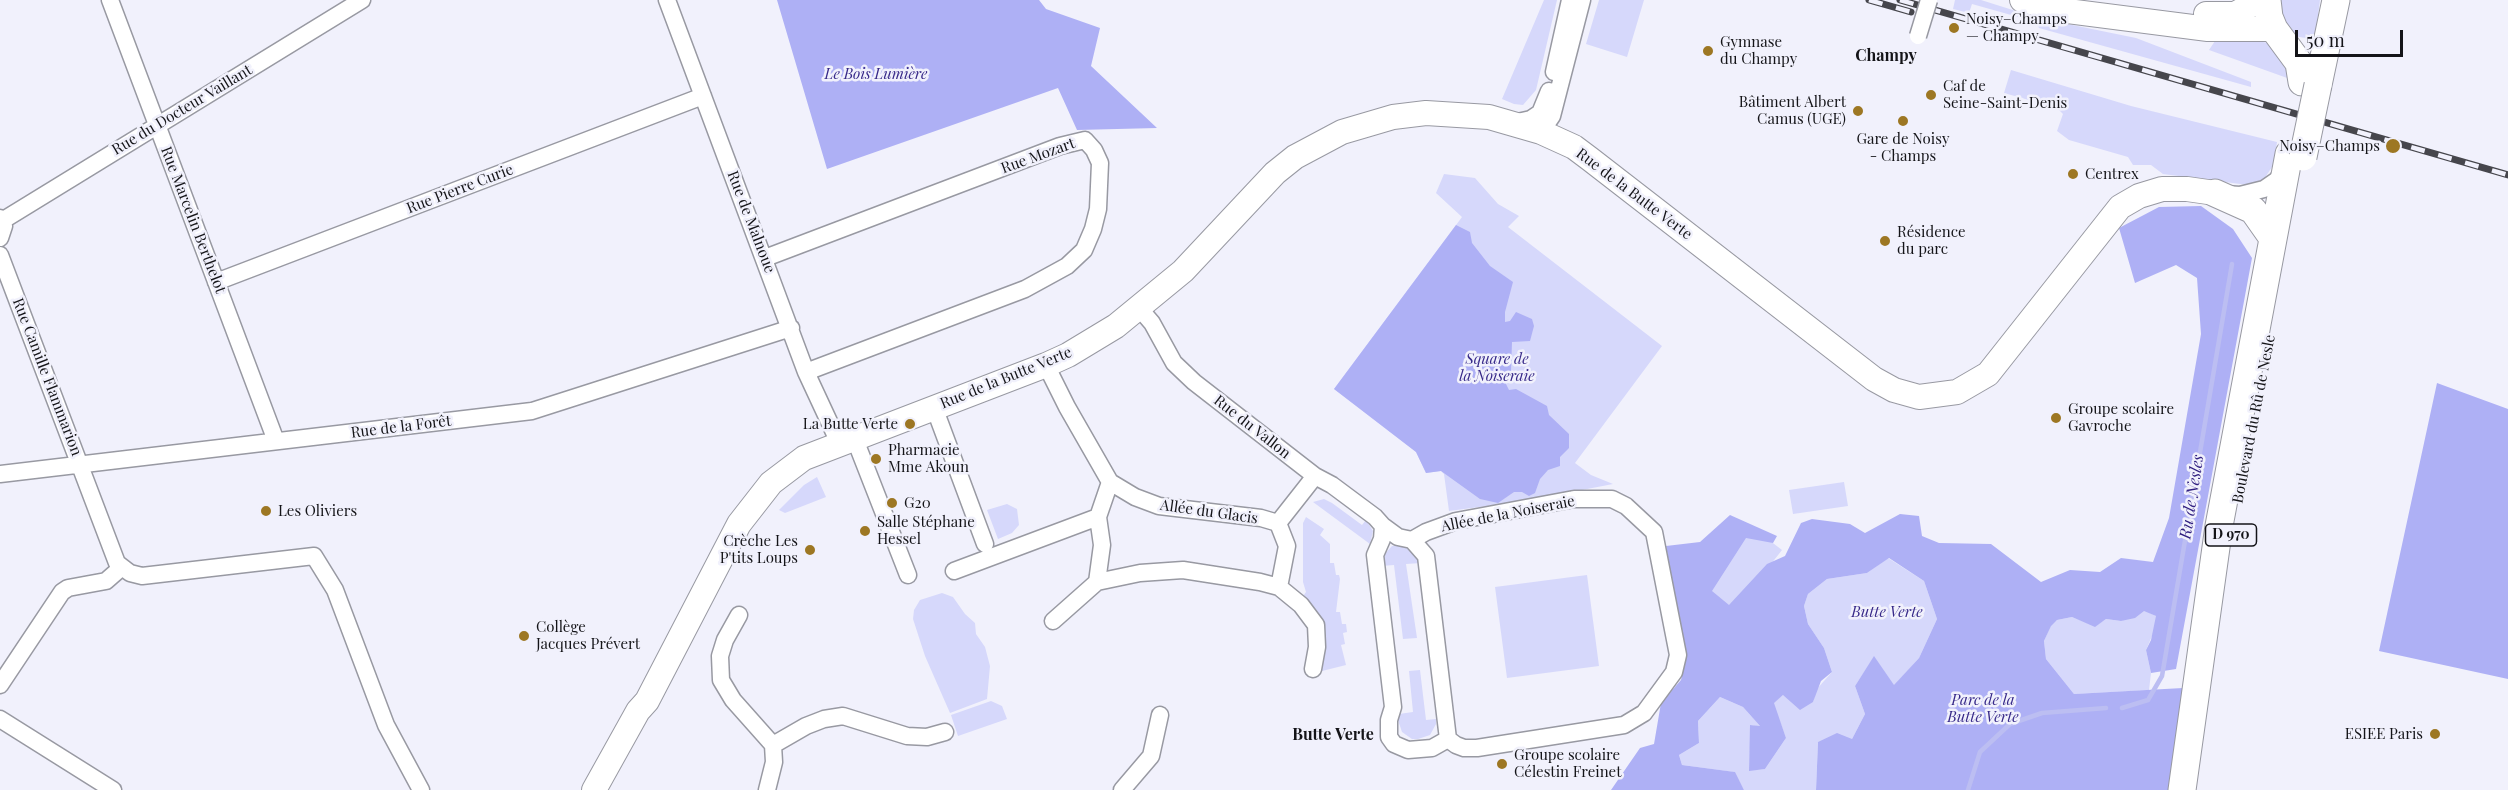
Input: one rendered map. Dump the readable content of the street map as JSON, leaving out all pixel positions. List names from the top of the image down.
{
  "streets": {
    "main road": ["Boulevard du Rû de Nesle", "D 970"],
    "street": [
      "Rue du Docteur Vaillant",
      "Rue Mozart",
      "Rue Pierre Curie",
      "Rue de la Butte Verte",
      "Rue Marcelin Berthelot",
      "Rue de Malnoue",
      "Rue Camille Flammarion",
      "Rue de la Forêt",
      "Rue du Vallon",
      "Allée du Glacis",
      "Allée de la Noiseraie"
    ]
  },
  "crossings": [
    ["Rue du Docteur Vaillant", "Rue Marcelin Berthelot"],
    ["Rue Mozart", "Rue de Malnoue"],
    ["Rue Pierre Curie", "Rue Marcelin Berthelot"],
    ["Rue Pierre Curie", "Rue de Malnoue"],
    ["Rue de la Butte Verte", "Rue de Malnoue"],
    ["Rue de la Butte Verte", "Boulevard du Rû de Nesle"],
    ["Rue de la Butte Verte", "Rue du Vallon"],
    ["Rue de la Butte Verte", "Allée du Glacis"],
    ["Rue de la Butte Verte", "D 970"],
    ["Rue Marcelin Berthelot", "Rue de la Forêt"],
    ["Rue de Malnoue", "Rue de la Forêt"],
    ["Rue Camille Flammarion", "Rue de la Forêt"],
    ["Boulevard du Rû de Nesle", "D 970"],
    ["Rue du Vallon", "Allée du Glacis"],
    ["Rue du Vallon", "Allée de la Noiseraie"]
  ],
  "districts": ["Champy", "Butte Verte"],
  "water": ["Ru de Nesles"],
  "parks": [
    "Le Bois Lumière",
    "Square de la Noiseraie",
    "Butte Verte",
    "Parc de la Butte Verte"
  ],
  "places": [
    "Noisy–Champs — Champy",
    "Gymnase du Champy",
    "Caf de Seine-Saint-Denis",
    "Bâtiment Albert Camus (UGE)",
    "Gare de Noisy - Champs",
    "Noisy–Champs",
    "Centrex",
    "Résidence du parc",
    "Groupe scolaire Gavroche",
    "La Butte Verte",
    "Pharmacie Mme Akoun",
    "G20",
    "Les Oliviers",
    "Salle Stéphane Hessel",
    "Crèche Les P'tits Loups",
    "Collège Jacques Prévert",
    "ESIEE Paris",
    "Groupe scolaire Célestin Freinet"
  ],
  "scale_bar": "50 m"
}
